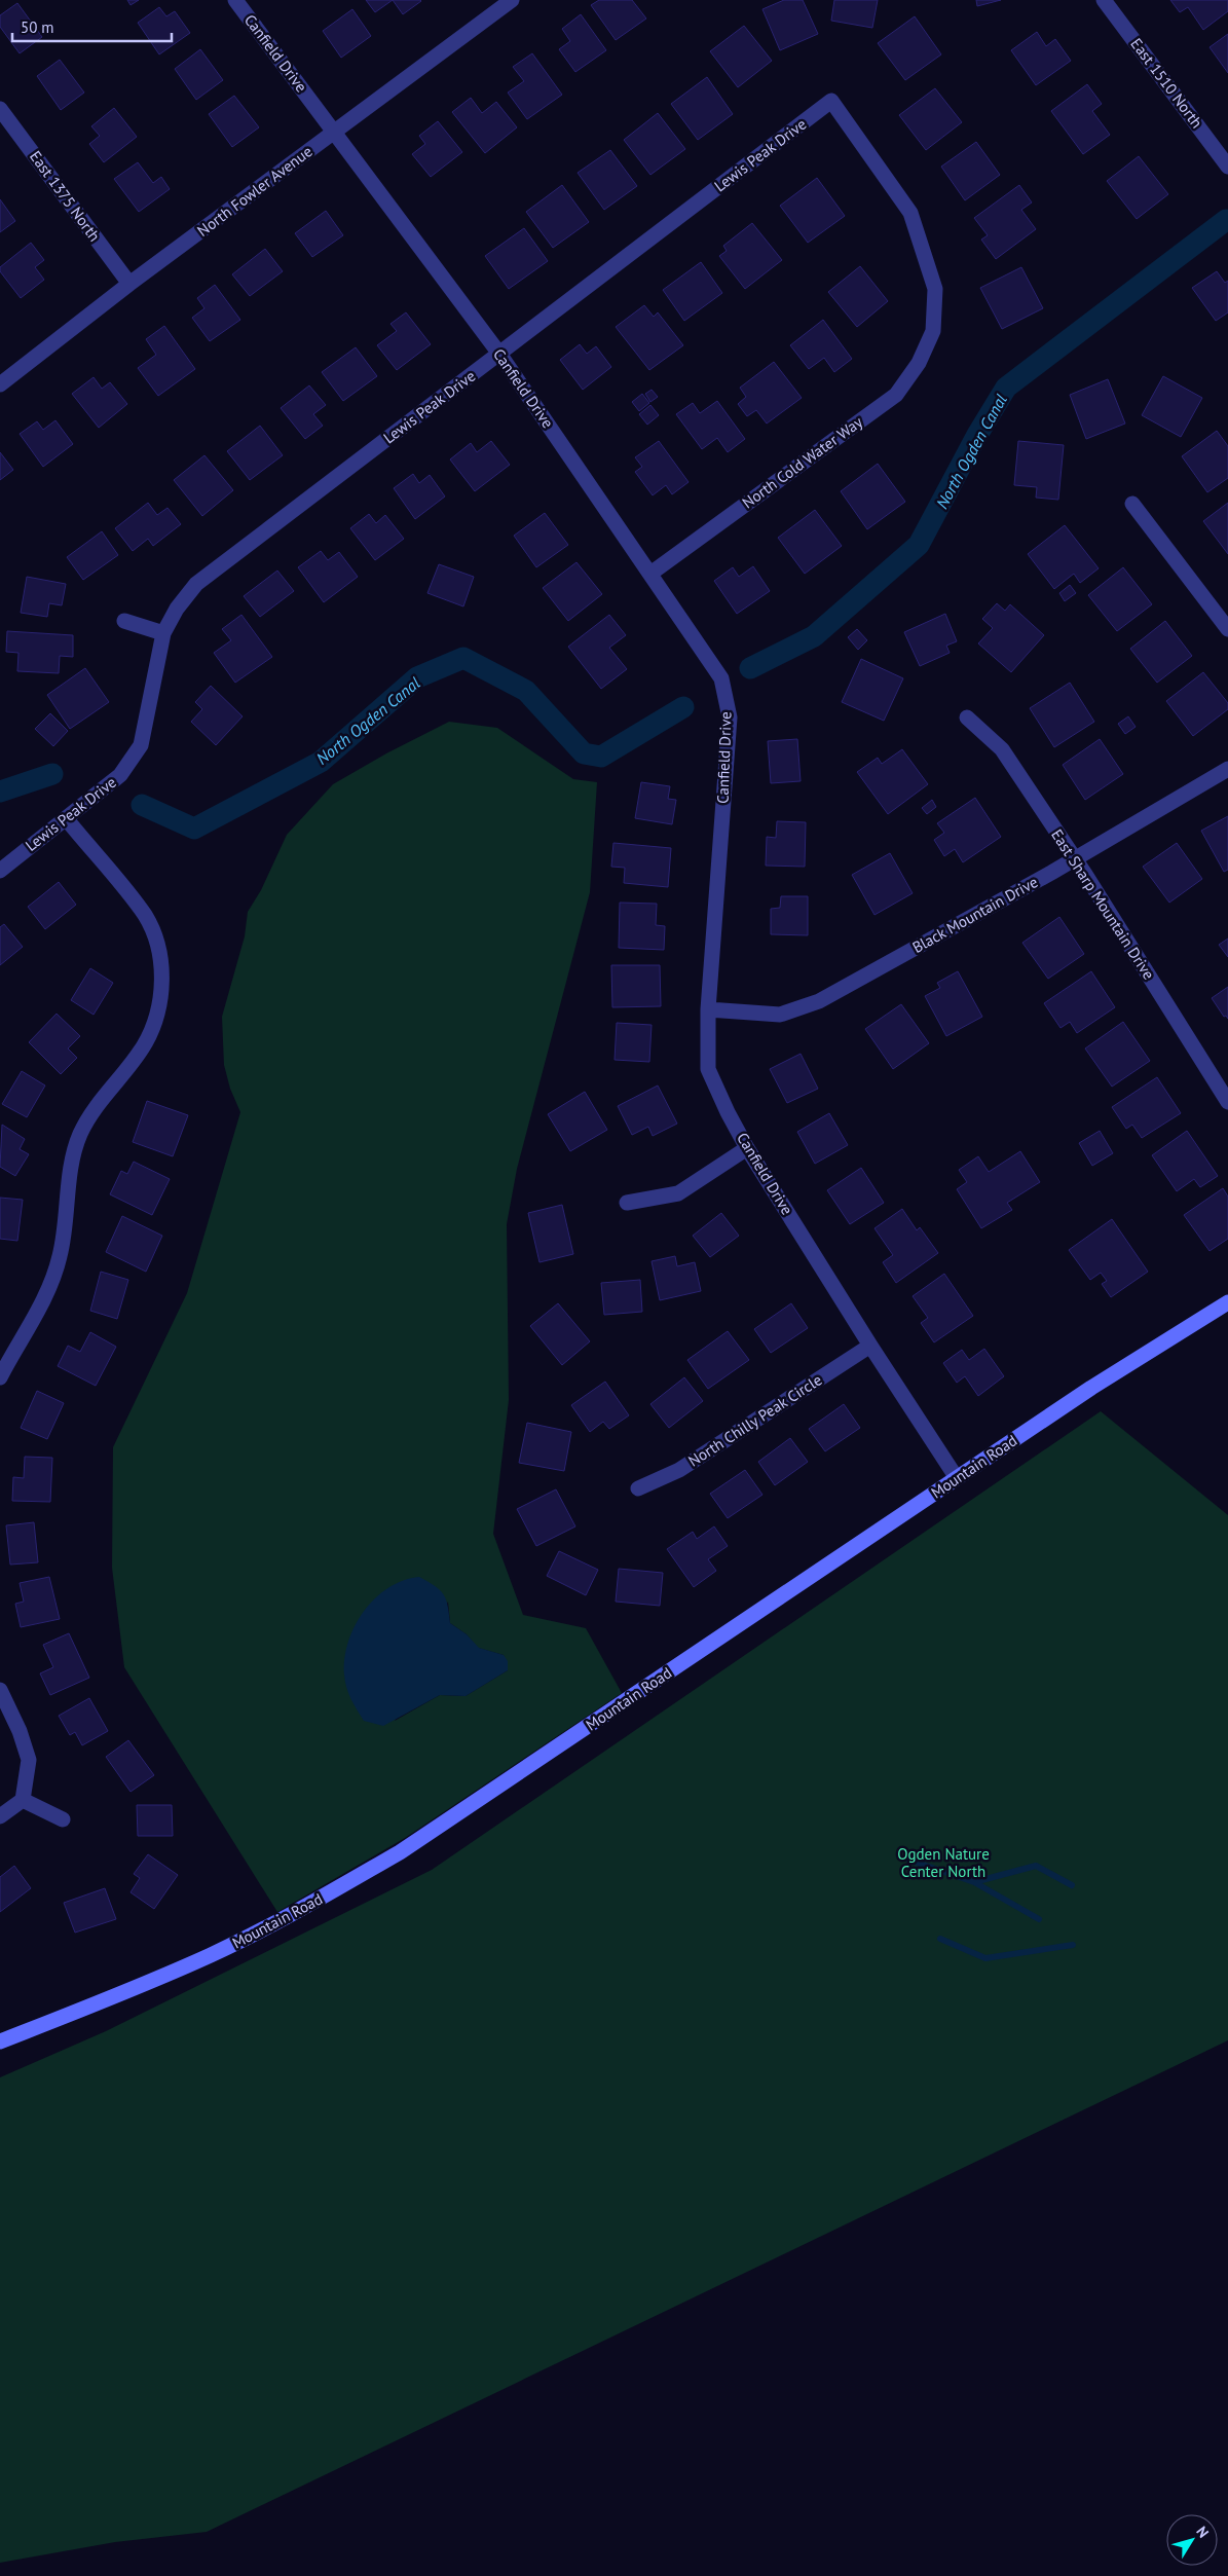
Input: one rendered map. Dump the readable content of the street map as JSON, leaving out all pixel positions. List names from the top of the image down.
{
  "streets": {
    "street": [
      "Canfield Drive",
      "East 1510 North",
      "Lewis Peak Drive",
      "North Fowler Avenue",
      "East 1375 North",
      "North Cold Water Way",
      "East Sharp Mountain Drive",
      "Black Mountain Drive",
      "North Chilly Peak Circle",
      "Mountain Road"
    ]
  },
  "crossings": [
    ["Canfield Drive", "Lewis Peak Drive"],
    ["Canfield Drive", "North Fowler Avenue"],
    ["Canfield Drive", "North Cold Water Way"],
    ["Canfield Drive", "Black Mountain Drive"],
    ["Canfield Drive", "North Chilly Peak Circle"],
    ["Canfield Drive", "Mountain Road"],
    ["Lewis Peak Drive", "North Cold Water Way"],
    ["North Fowler Avenue", "East 1375 North"],
    ["East Sharp Mountain Drive", "Black Mountain Drive"]
  ],
  "water": ["North Ogden Canal"],
  "parks": ["Ogden Nature Center North"],
  "scale_bar": "50 m",
  "north": "top right"
}
